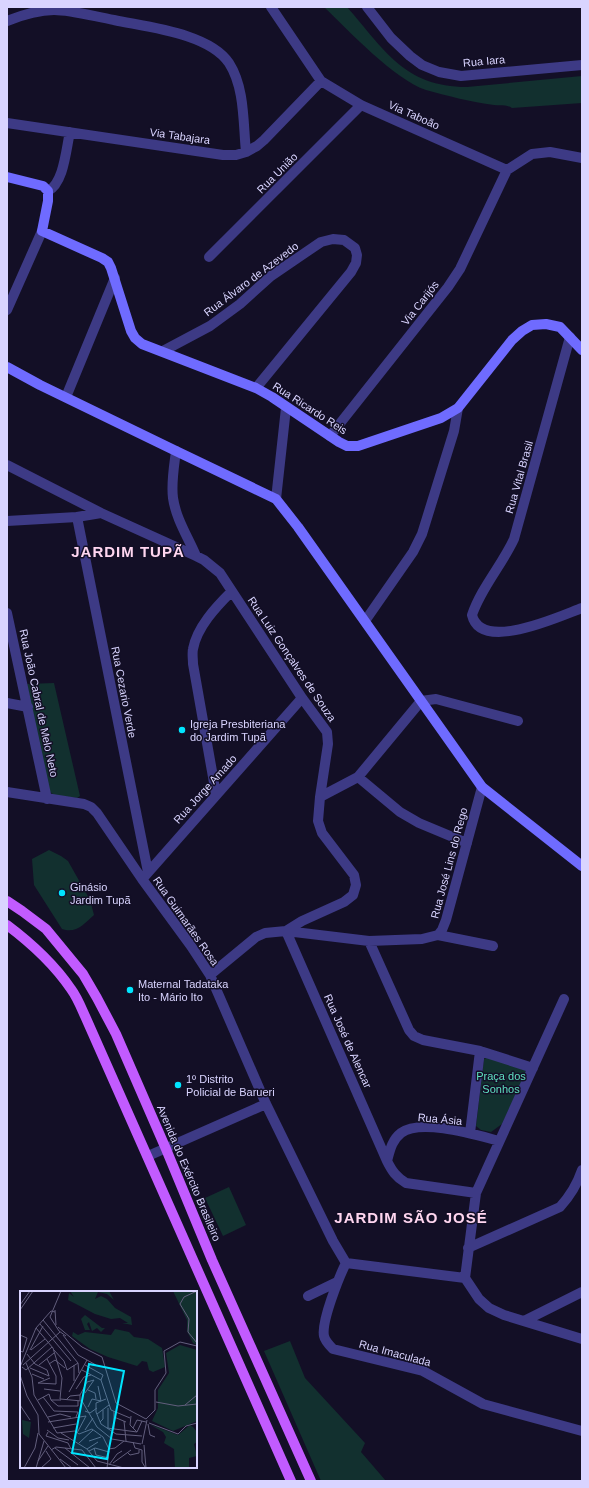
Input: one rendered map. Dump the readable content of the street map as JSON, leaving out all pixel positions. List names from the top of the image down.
{
  "streets": {
    "main road": ["Rua Ricardo Reis", "Avenida do Exército Brasileiro"],
    "street": [
      "Rua Iara",
      "Via Taboão",
      "Via Tabajara",
      "Rua União",
      "Rua Álvaro de Azevedo",
      "Via Carijós",
      "Rua Vital Brasil",
      "Rua Luiz Gonçalves de Souza",
      "Rua Cezario Verde",
      "Rua João Cabral de Melo Neto",
      "Rua Jorge Amado",
      "Rua José Lins do Rego",
      "Rua Guimarães Rosa",
      "Rua José de Alencar",
      "Rua Ásia",
      "Rua Imaculada"
    ]
  },
  "crossings": [
    ["Via Taboão", "Via Tabajara"],
    ["Via Taboão", "Rua União"],
    ["Via Taboão", "Via Carijós"],
    ["Rua Álvaro de Azevedo", "Rua Ricardo Reis"],
    ["Via Carijós", "Rua Ricardo Reis"],
    ["Rua Ricardo Reis", "Rua Vital Brasil"],
    ["Rua Luiz Gonçalves de Souza", "Rua Jorge Amado"],
    ["Rua Luiz Gonçalves de Souza", "Rua José Lins do Rego"],
    ["Rua Luiz Gonçalves de Souza", "Rua Guimarães Rosa"],
    ["Rua Luiz Gonçalves de Souza", "Rua José de Alencar"],
    ["Rua Cezario Verde", "Rua Jorge Amado"],
    ["Rua Cezario Verde", "Rua Guimarães Rosa"],
    ["Rua João Cabral de Melo Neto", "Rua Guimarães Rosa"],
    ["Rua Jorge Amado", "Rua Guimarães Rosa"],
    ["Rua José Lins do Rego", "Rua José de Alencar"],
    ["Rua Guimarães Rosa", "Rua Imaculada"],
    ["Rua José de Alencar", "Rua Ásia"]
  ],
  "districts": ["JARDIM TUPÃ", "JARDIM SÃO JOSÉ"],
  "parks": ["Praça dos Sonhos"],
  "places": [
    "Igreja Presbiteriana do Jardim Tupã",
    "Ginásio Jardim Tupã",
    "Maternal Tadataka Ito - Mário Ito",
    "1º Distrito Policial de Barueri"
  ]
}
